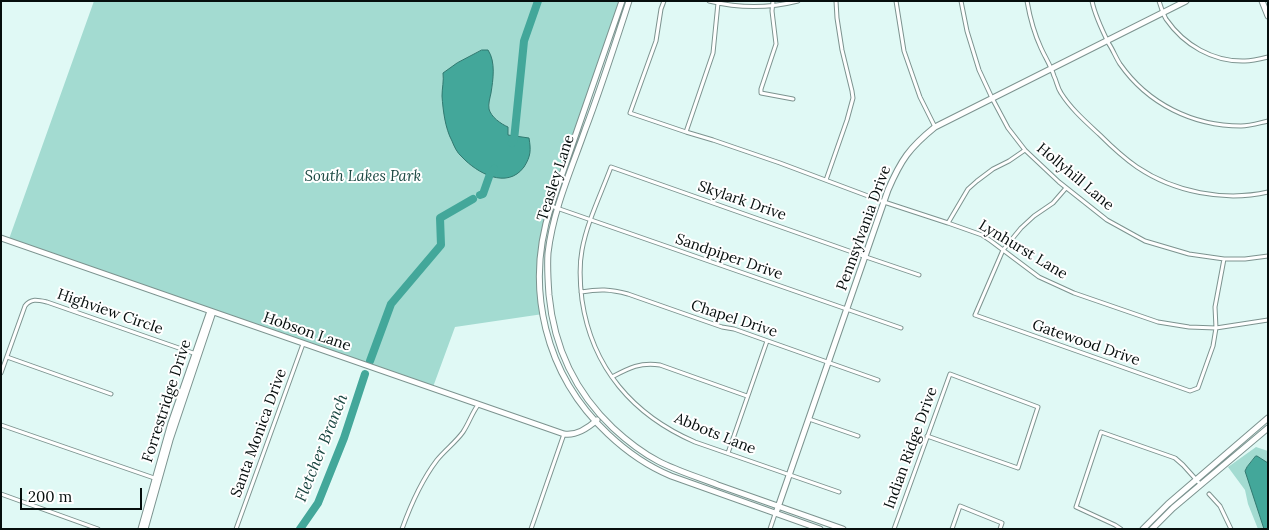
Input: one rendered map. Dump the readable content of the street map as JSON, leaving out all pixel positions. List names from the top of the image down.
{
  "streets": {
    "main road": [
      "Teasley Lane",
      "Pennsylvania Drive",
      "Hobson Lane",
      "Forrestridge Drive"
    ],
    "street": [
      "Hollyhill Lane",
      "Skylark Drive",
      "Lynhurst Lane",
      "Sandpiper Drive",
      "Highview Circle",
      "Chapel Drive",
      "Gatewood Drive",
      "Santa Monica Drive",
      "Abbots Lane",
      "Indian Ridge Drive"
    ]
  },
  "crossings": [
    ["Hollyhill Lane", "Pennsylvania Drive"],
    ["Teasley Lane", "Pennsylvania Drive"],
    ["Teasley Lane", "Sandpiper Drive"],
    ["Skylark Drive", "Pennsylvania Drive"],
    ["Skylark Drive", "Sandpiper Drive"],
    ["Skylark Drive", "Abbots Lane"],
    ["Pennsylvania Drive", "Lynhurst Lane"],
    ["Pennsylvania Drive", "Sandpiper Drive"],
    ["Pennsylvania Drive", "Chapel Drive"],
    ["Pennsylvania Drive", "Abbots Lane"],
    ["Lynhurst Lane", "Gatewood Drive"],
    ["Sandpiper Drive", "Abbots Lane"],
    ["Highview Circle", "Forrestridge Drive"],
    ["Chapel Drive", "Abbots Lane"],
    ["Hobson Lane", "Forrestridge Drive"],
    ["Hobson Lane", "Santa Monica Drive"]
  ],
  "water": ["Fletcher Branch"],
  "parks": ["South Lakes Park"],
  "scale_bar": "200 m"
}
